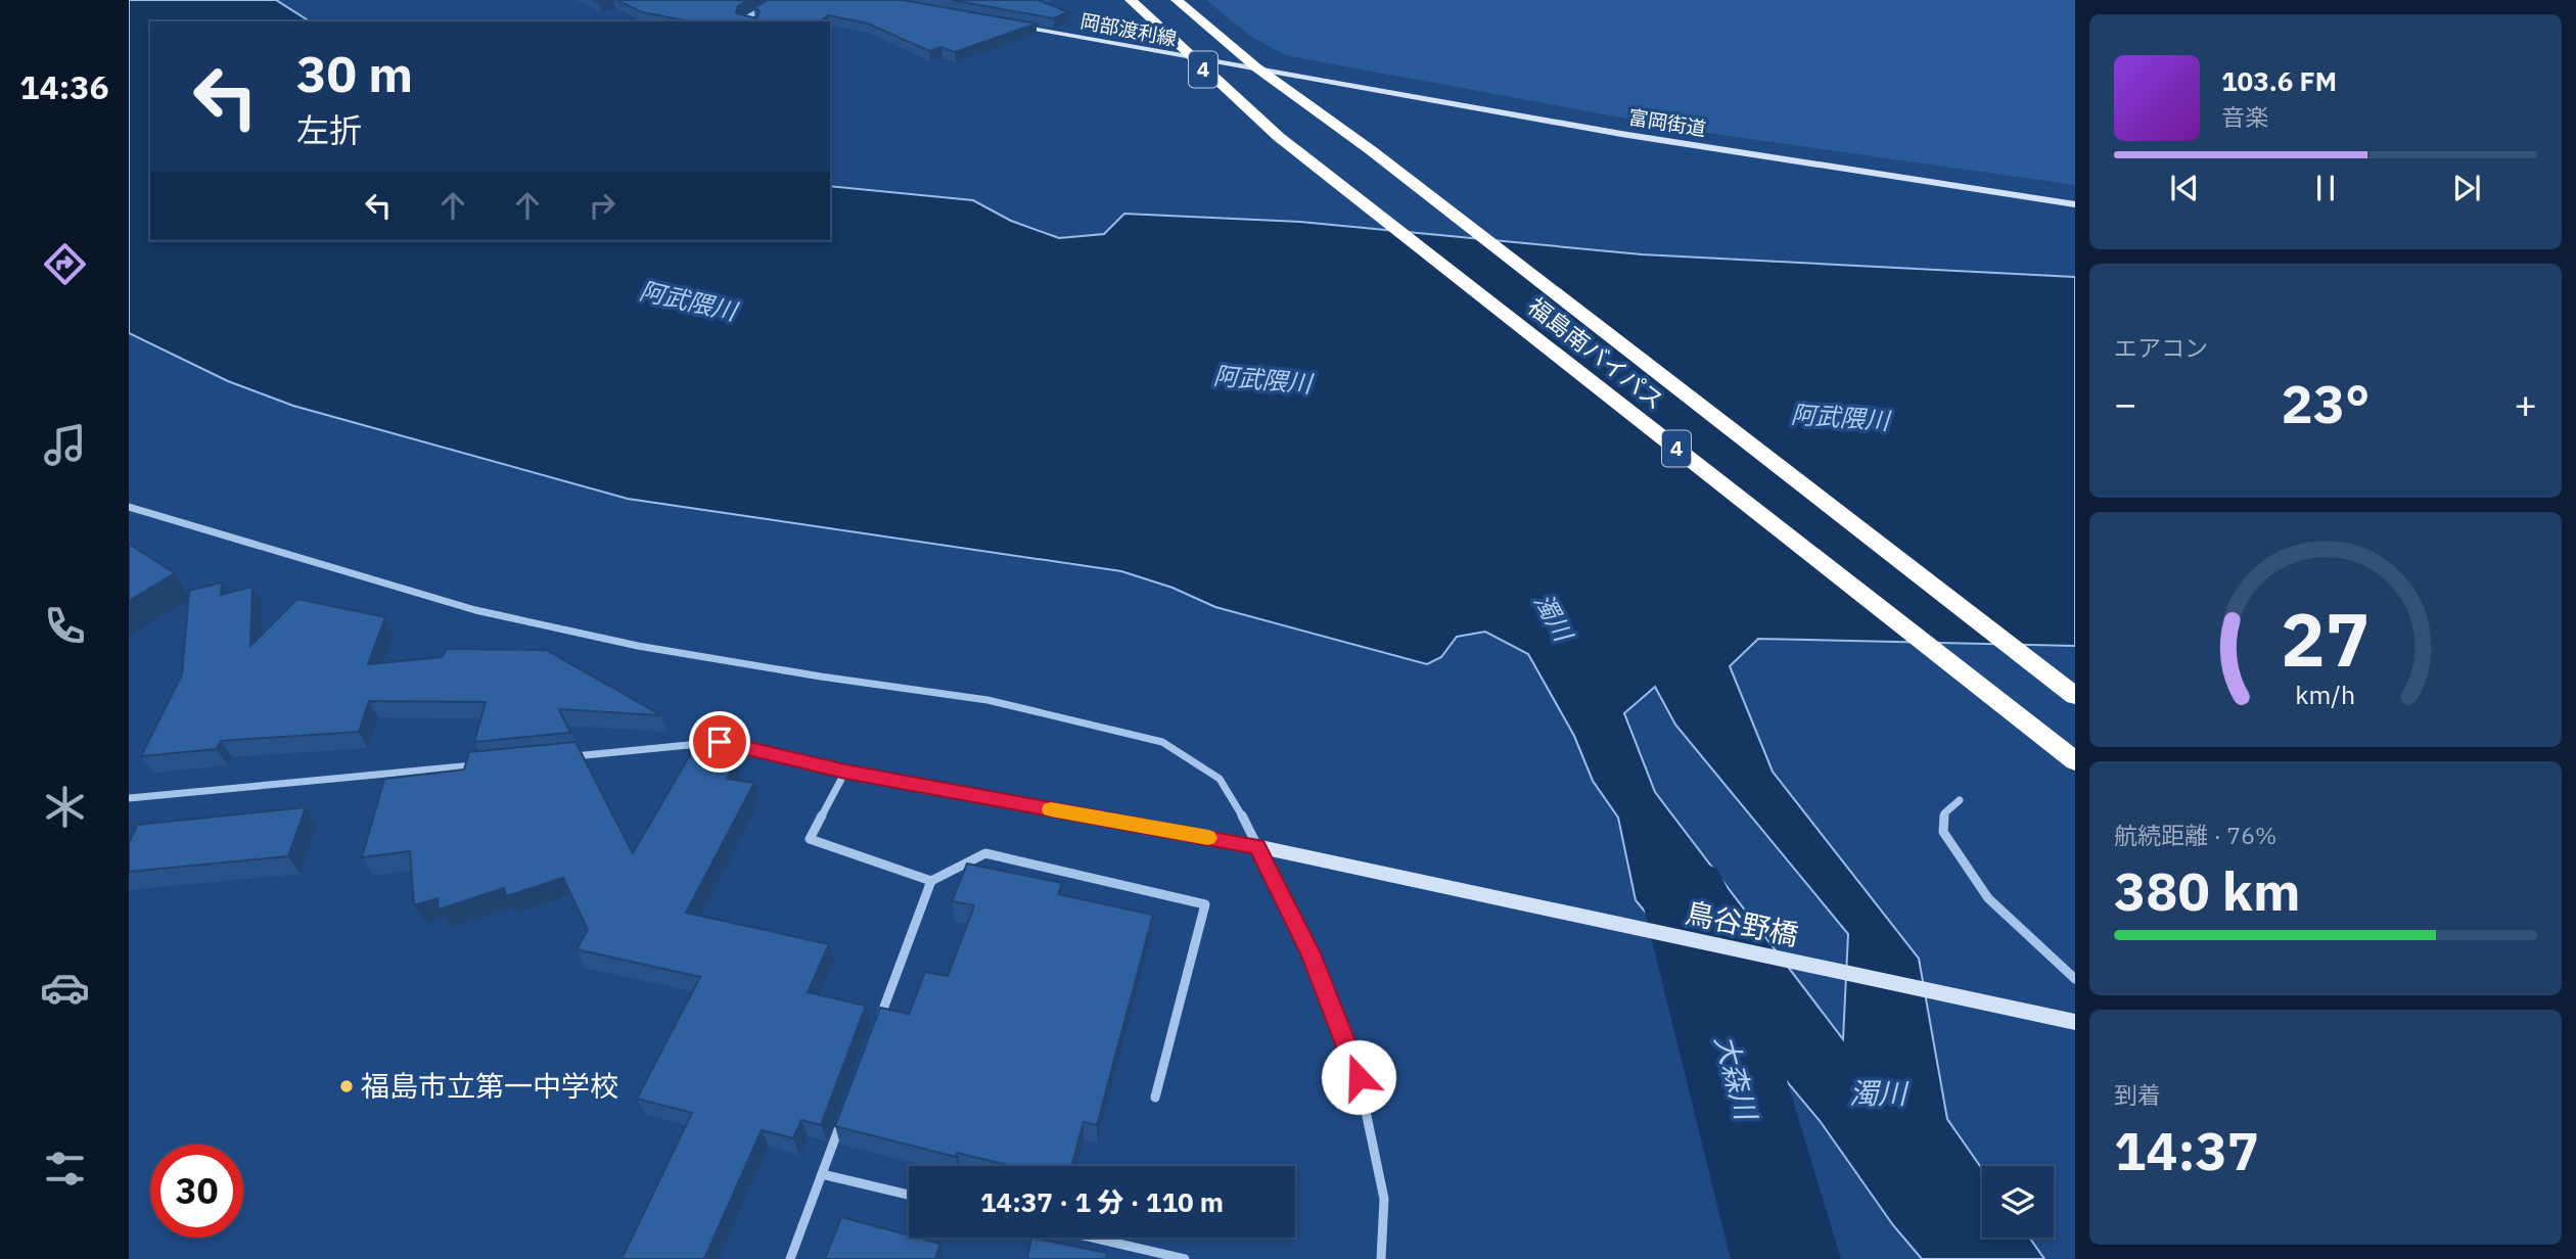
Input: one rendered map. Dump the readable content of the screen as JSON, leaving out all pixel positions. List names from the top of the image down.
{
  "streets": {
    "highway": ["4", "福島南バイパス"],
    "street": ["岡部渡利線", "富岡街道", "鳥谷野橋"]
  },
  "crossings": [
    ["岡部渡利線", "富岡街道"],
    ["岡部渡利線", "福島南バイパス"],
    ["富岡街道", "福島南バイパス"]
  ],
  "water": ["阿武隈川", "濁川", "大森川"],
  "places": ["福島市立第一中学校"],
  "page": {
    "tabs": "14:36",
    "turn": ["30 m", "左折"],
    "song": ["103.6 FM", "音楽"],
    "tile": [
      "エアコン",
      ["航続距離 · 76%", "380 km"],
      ["到着", "14:37"]
    ],
    "heat": ["−", "23°", "+"],
    "limit": "30",
    "trip": "14:37 · 1 分 · 110 m",
    "gauge": ["27", "km/h"]
  }
}
